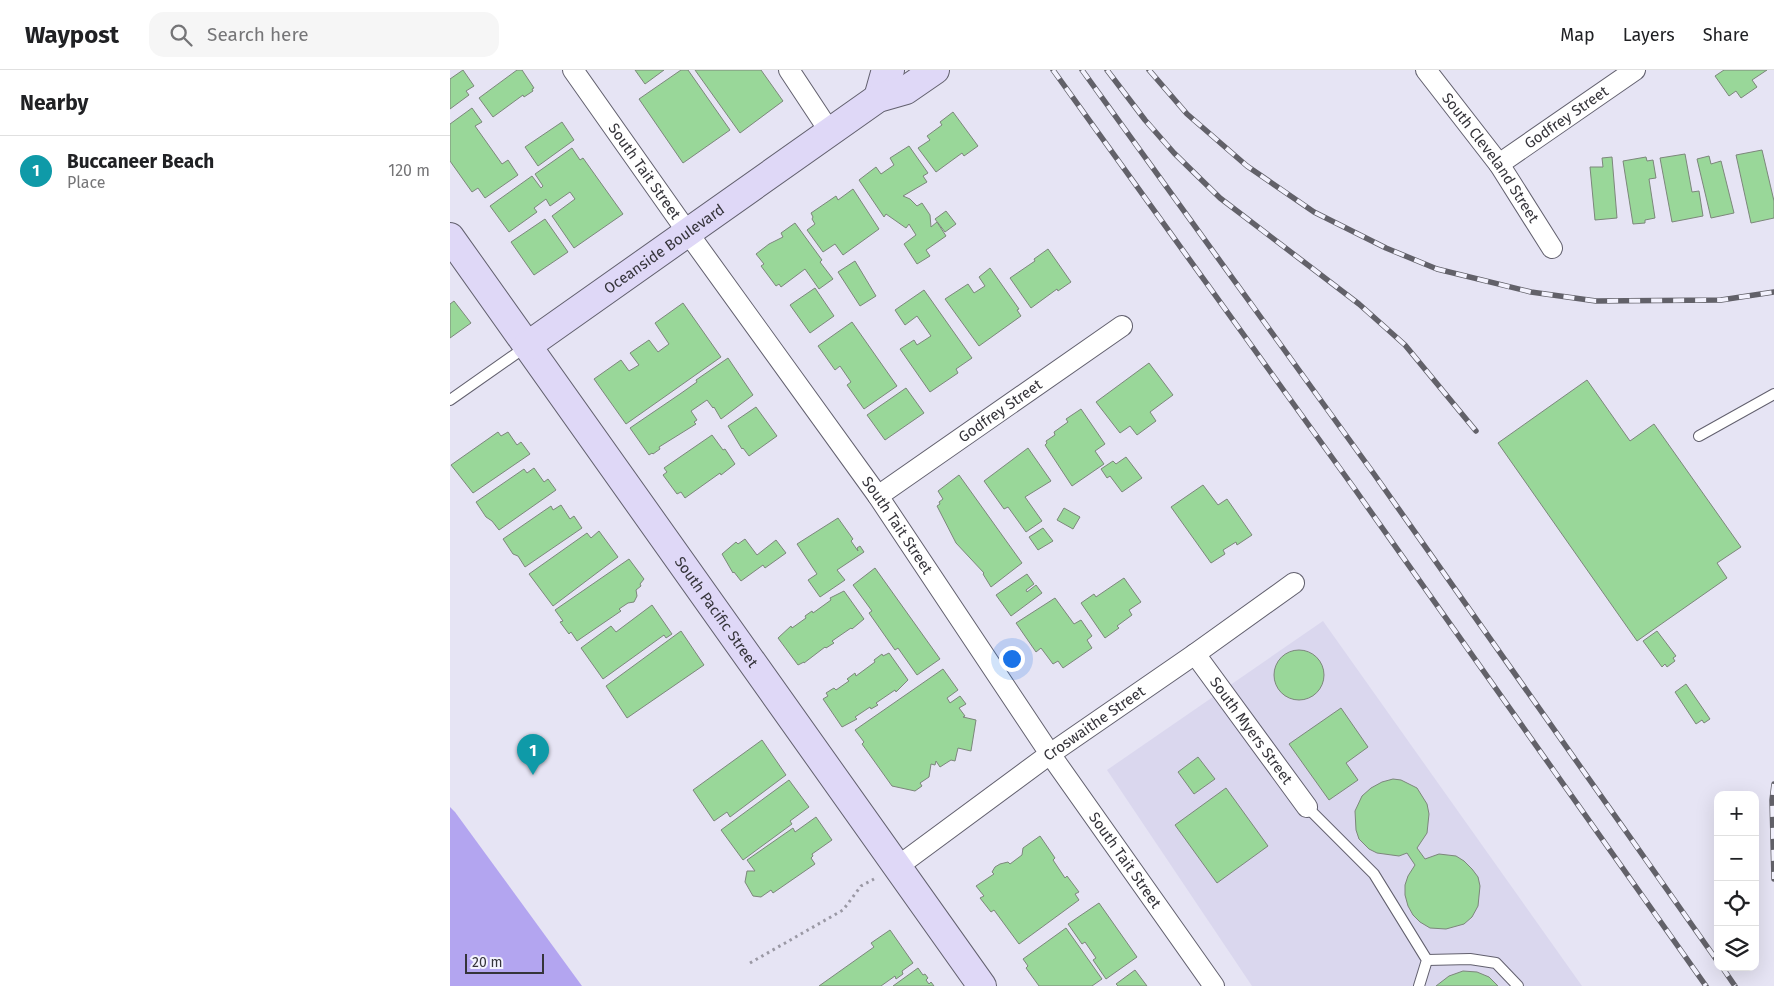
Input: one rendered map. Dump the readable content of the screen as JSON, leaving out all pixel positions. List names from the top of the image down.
{
  "streets": {
    "main road": ["Oceanside Boulevard", "South Pacific Street"],
    "street": [
      "Godfrey Street",
      "South Cleveland Street",
      "South Tait Street",
      "Croswaithe Street",
      "South Myers Street"
    ]
  },
  "crossings": [
    ["Godfrey Street", "South Cleveland Street"],
    ["Godfrey Street", "South Tait Street"],
    ["South Tait Street", "Oceanside Boulevard"],
    ["South Tait Street", "Croswaithe Street"],
    ["Oceanside Boulevard", "South Pacific Street"],
    ["South Pacific Street", "Croswaithe Street"],
    ["Croswaithe Street", "South Myers Street"]
  ],
  "scale_bar": "20 m",
  "page": {
    "header": "Waypost",
    "search": "Search here",
    "nav": ["Map", "Layers", "Share"],
    "heading": "Nearby",
    "list": [
      {
        "mark": "1",
        "name": "Buccaneer Beach",
        "note": "Place",
        "value": "120 m"
      }
    ],
    "pins": "1",
    "map_buttons": ["+", "−"],
    "scale": "20 m"
  }
}
